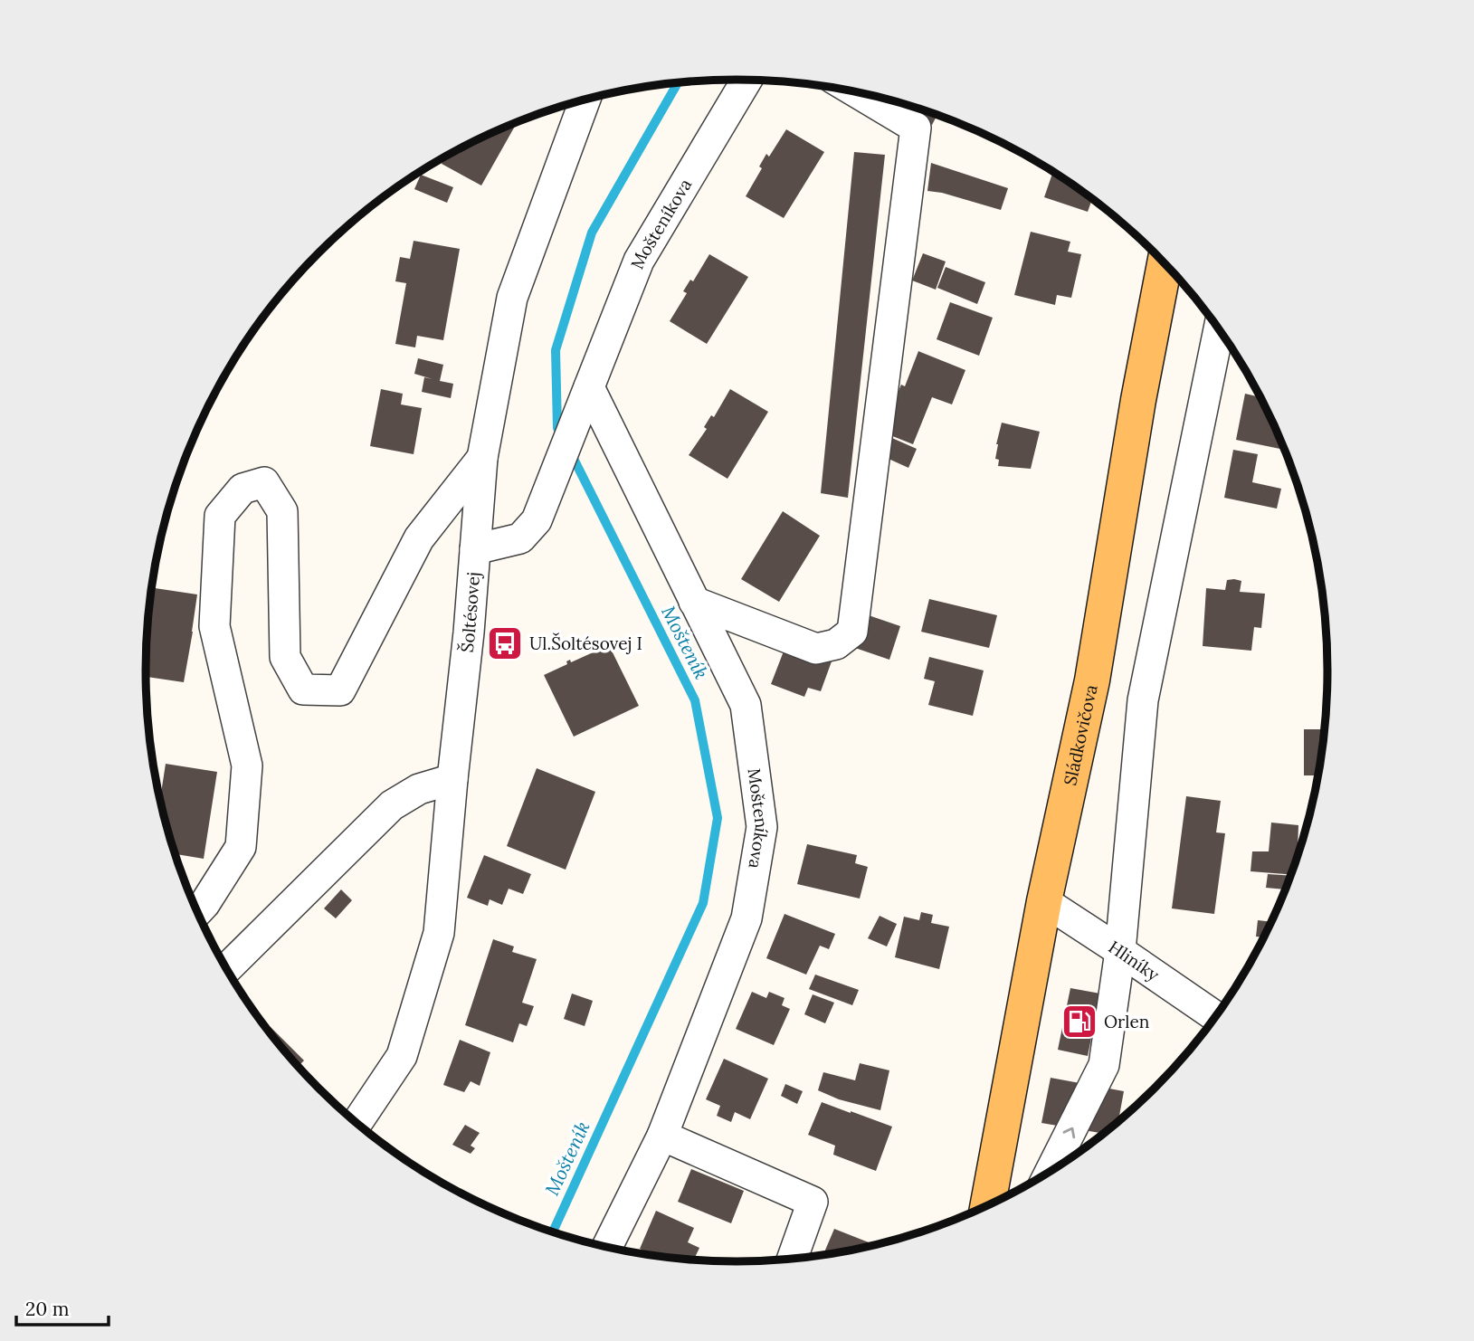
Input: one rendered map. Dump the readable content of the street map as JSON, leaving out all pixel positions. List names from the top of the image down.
{
  "streets": {
    "main road": ["Sládkovičova"],
    "street": ["Mošteníkova", "Šoltésovej", "Hliníky"]
  },
  "crossings": [
    ["Mošteníkova", "Šoltésovej"],
    ["Sládkovičova", "Hliníky"]
  ],
  "water": ["Mošteník"],
  "places": {
    "bus stop": ["Ul.Šoltésovej I"],
    "fuel station": ["Orlen"]
  },
  "scale_bar": "20 m"
}
